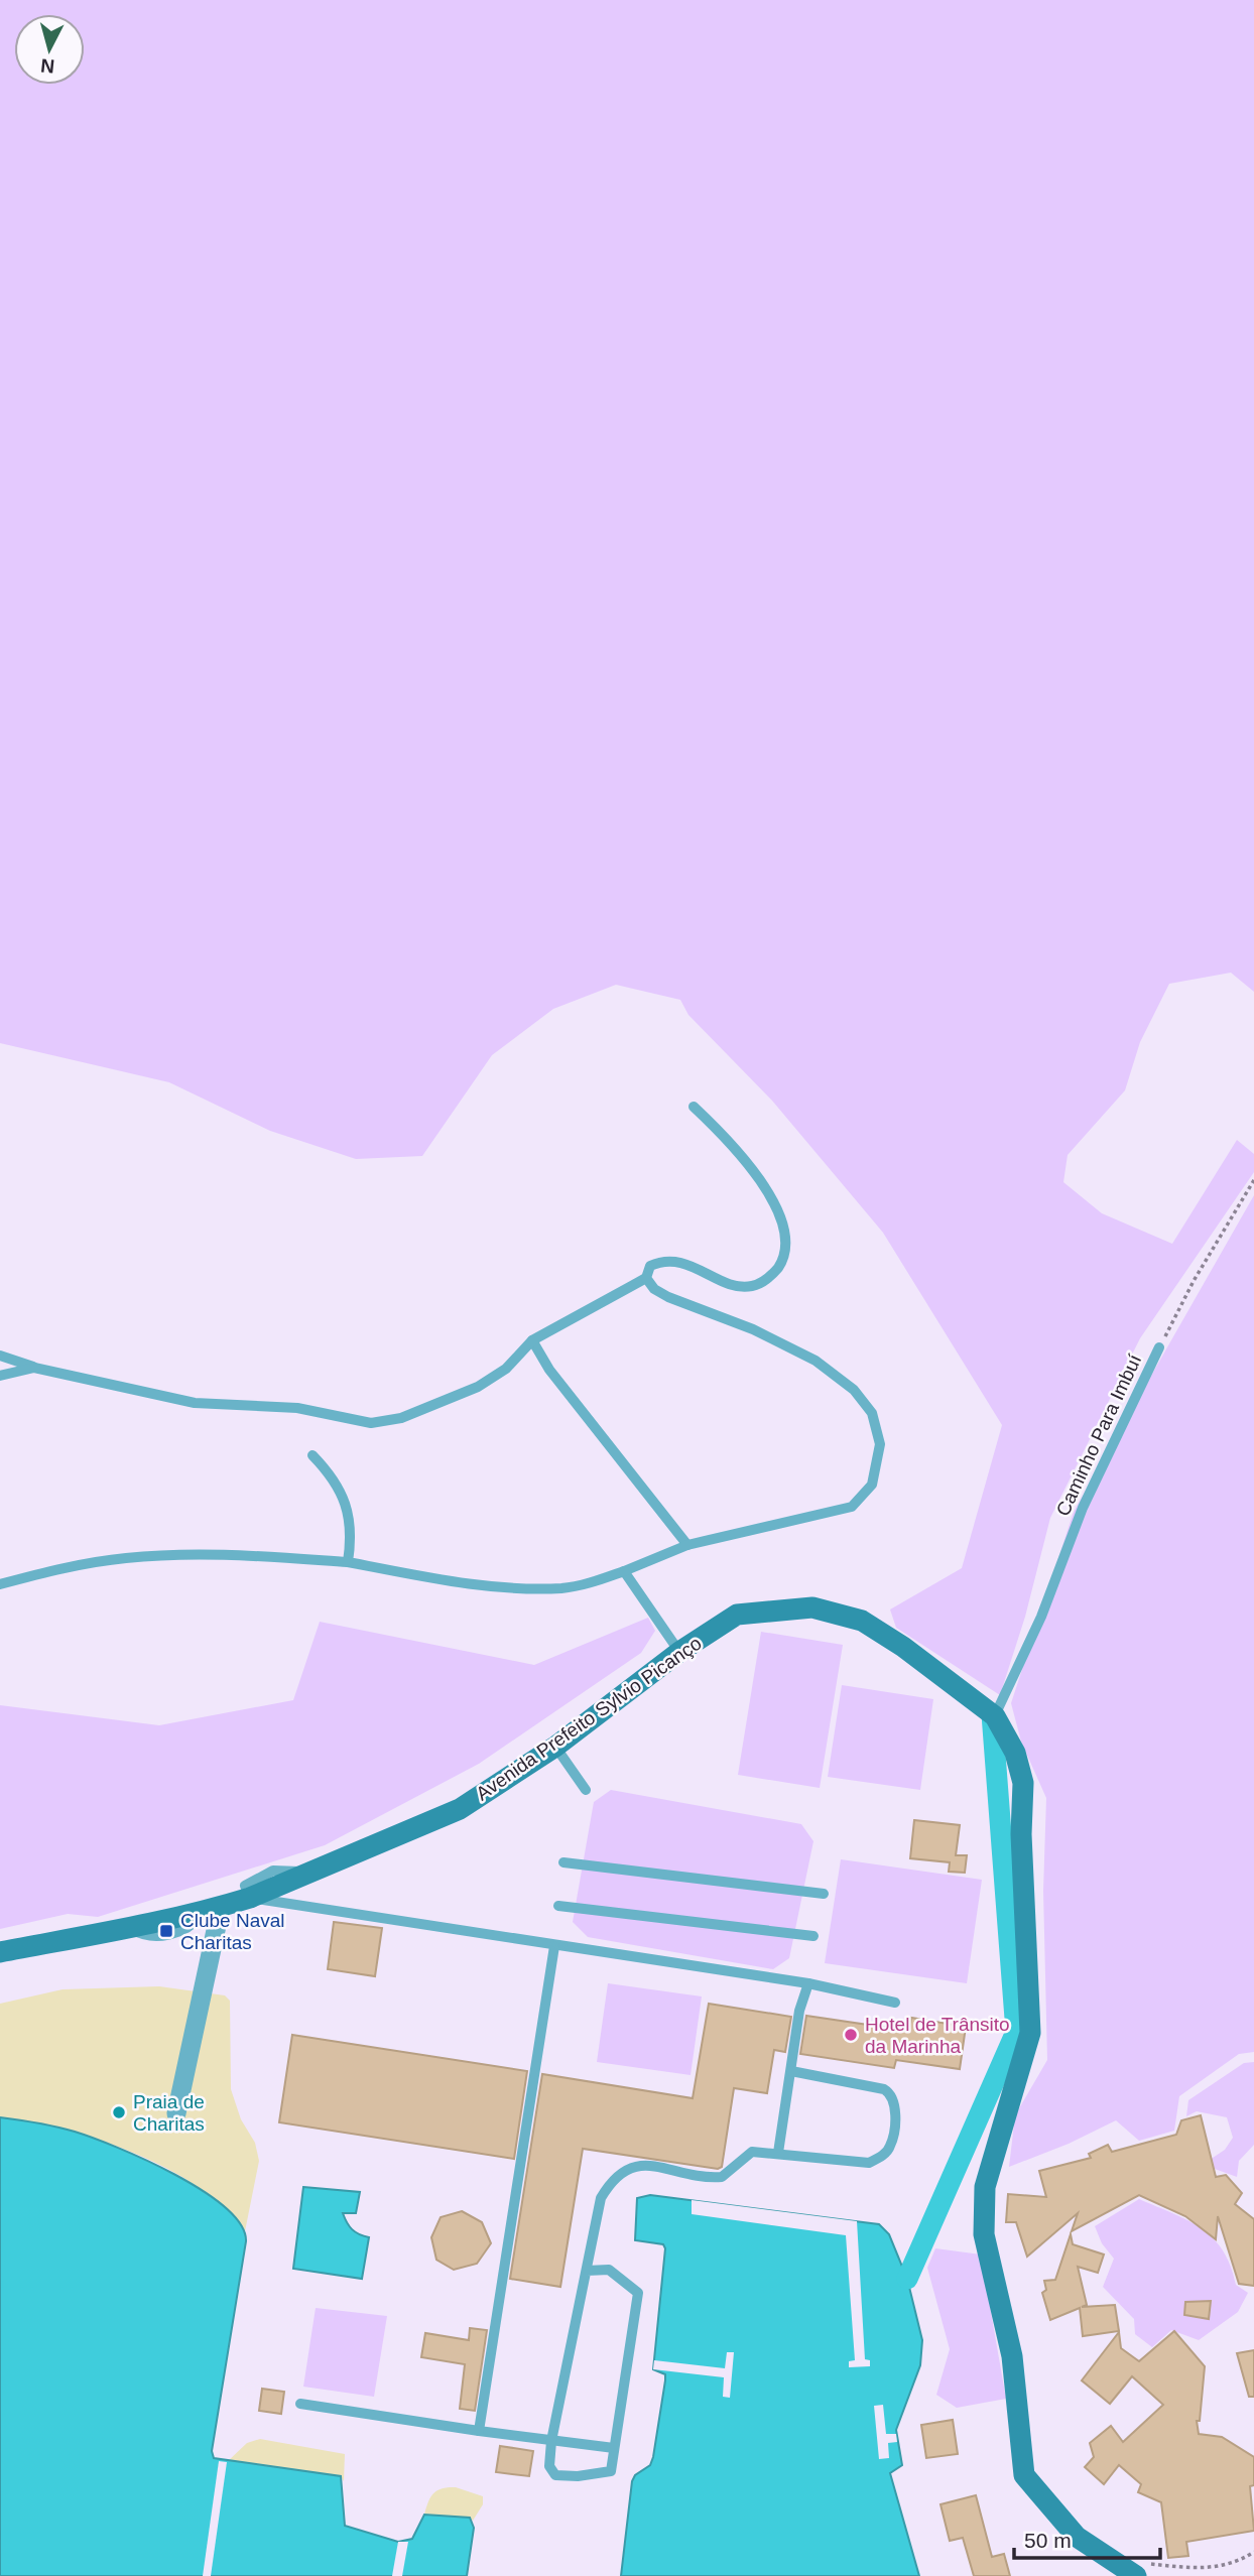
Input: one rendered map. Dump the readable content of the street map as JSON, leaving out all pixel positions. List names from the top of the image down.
{
  "streets": {
    "street": ["Avenida Prefeito Sylvio Picanço"],
    "lane": ["Caminho Para Imbuí"]
  },
  "crossings": [
    ["Caminho Para Imbuí", "Avenida Prefeito Sylvio Picanço"]
  ],
  "places": {
    "transit": ["Clube Naval Charitas"],
    "other": ["Hotel de Trânsito da Marinha", "Praia de Charitas"]
  },
  "scale_bar": "50 m",
  "north": "bottom"
}
